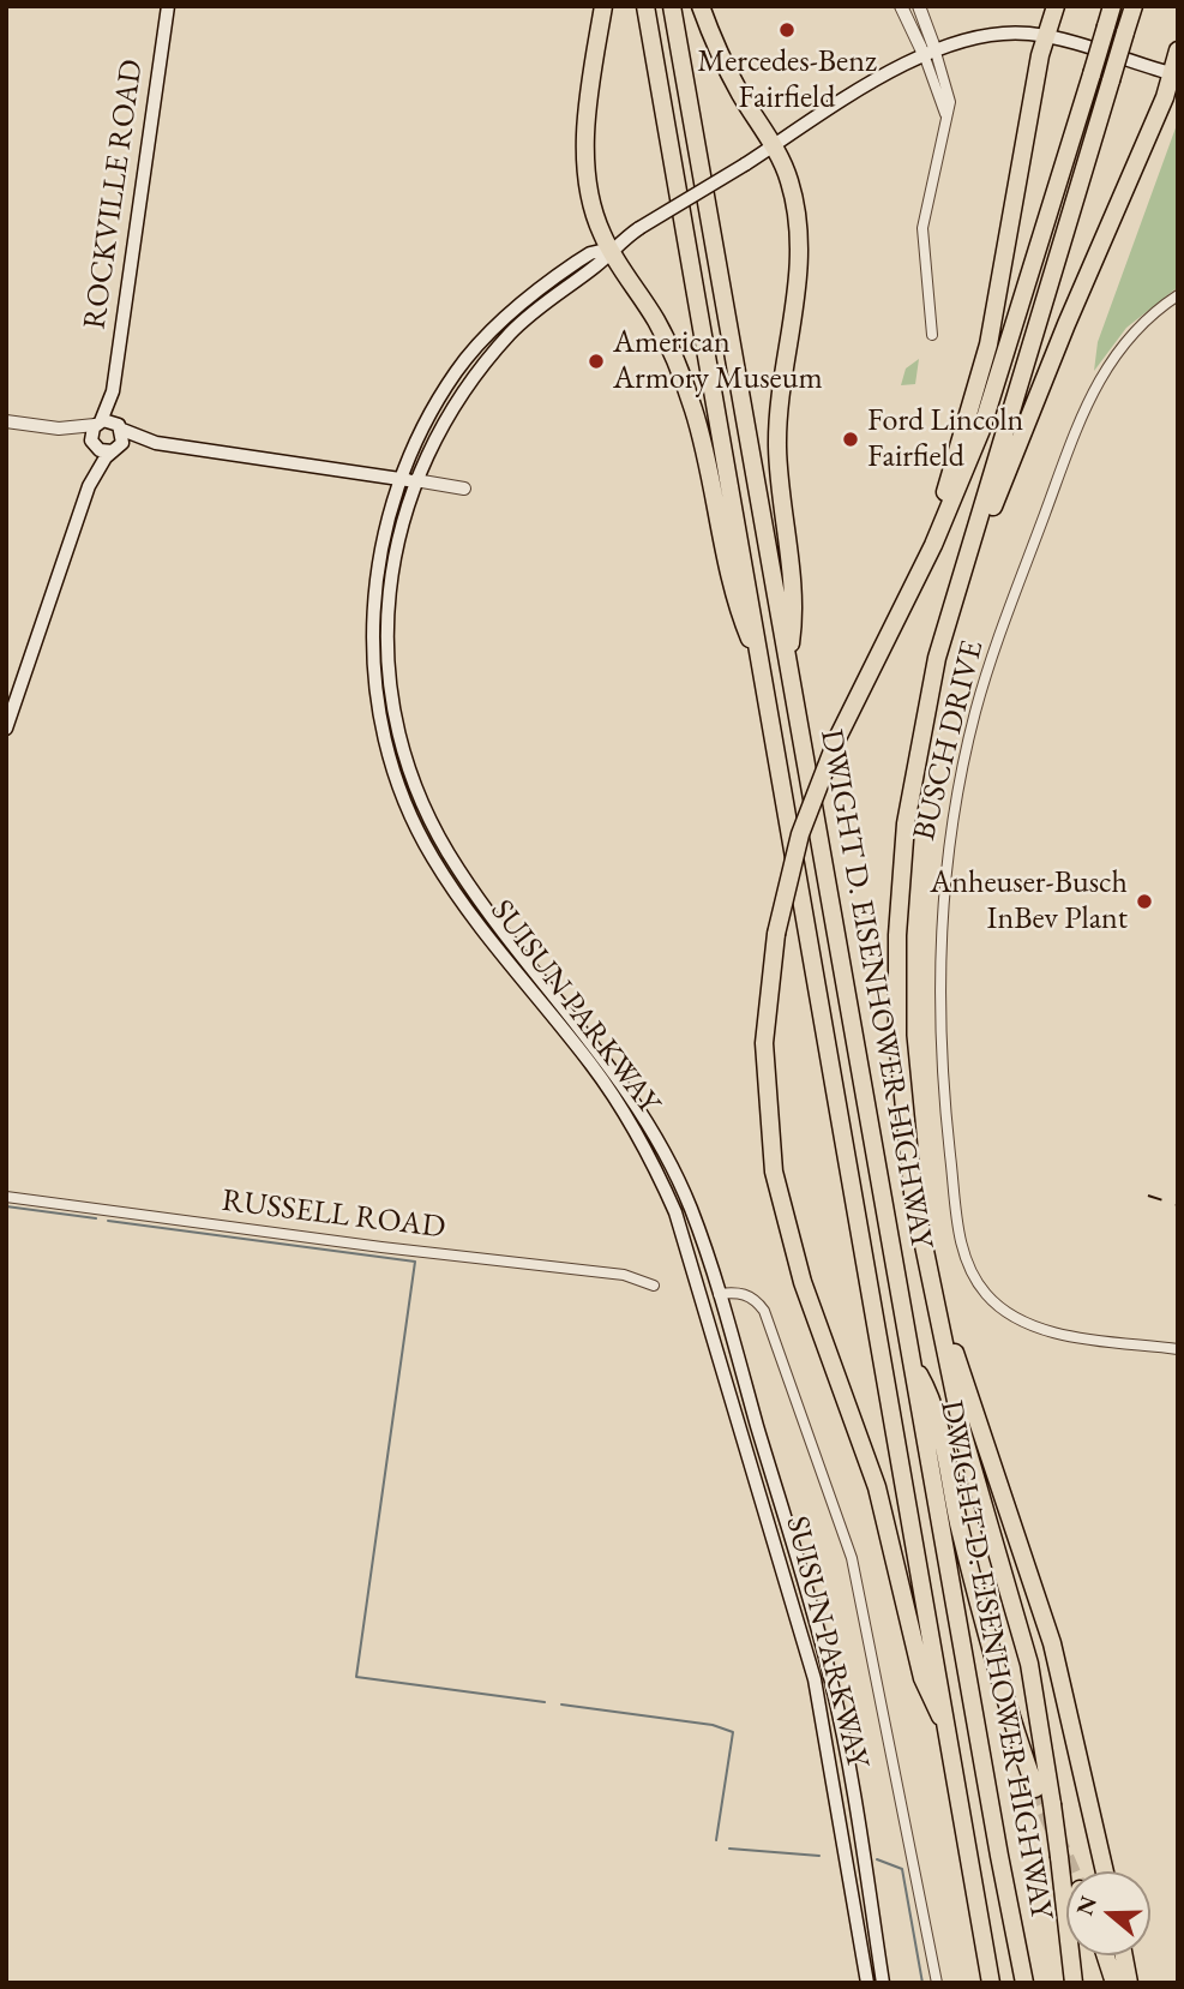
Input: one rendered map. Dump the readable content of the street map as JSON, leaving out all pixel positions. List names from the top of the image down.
{
  "streets": {
    "highway": ["DWIGHT D. EISENHOWER HIGHWAY"],
    "main road": ["ROCKVILLE ROAD", "SUISUN PARKWAY"],
    "street": ["BUSCH DRIVE", "RUSSELL ROAD"]
  },
  "places": [
    "Mercedes-Benz Fairfield",
    "American Armory Museum",
    "Ford Lincoln Fairfield",
    "Anheuser-Busch InBev Plant"
  ],
  "north": "left"
}
